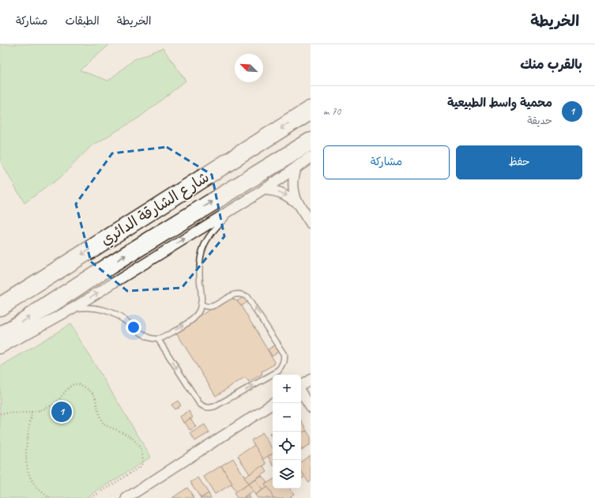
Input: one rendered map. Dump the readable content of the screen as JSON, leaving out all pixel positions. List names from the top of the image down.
{
  "streets": {
    "highway": ["شارع الشارقة الدائري"]
  },
  "north": "top left",
  "page": {
    "header": "الخريطة",
    "nav": ["الخريطة", "الطبقات", "مشاركة"],
    "heading": "بالقرب منك",
    "list": [
      {
        "mark": "1",
        "name": "محمية واسط الطبيعية",
        "note": "حديقة",
        "value": "70 m"
      }
    ],
    "buttons": ["حفظ", "مشاركة"],
    "map_buttons": ["+", "−"],
    "pins": "1"
  }
}
